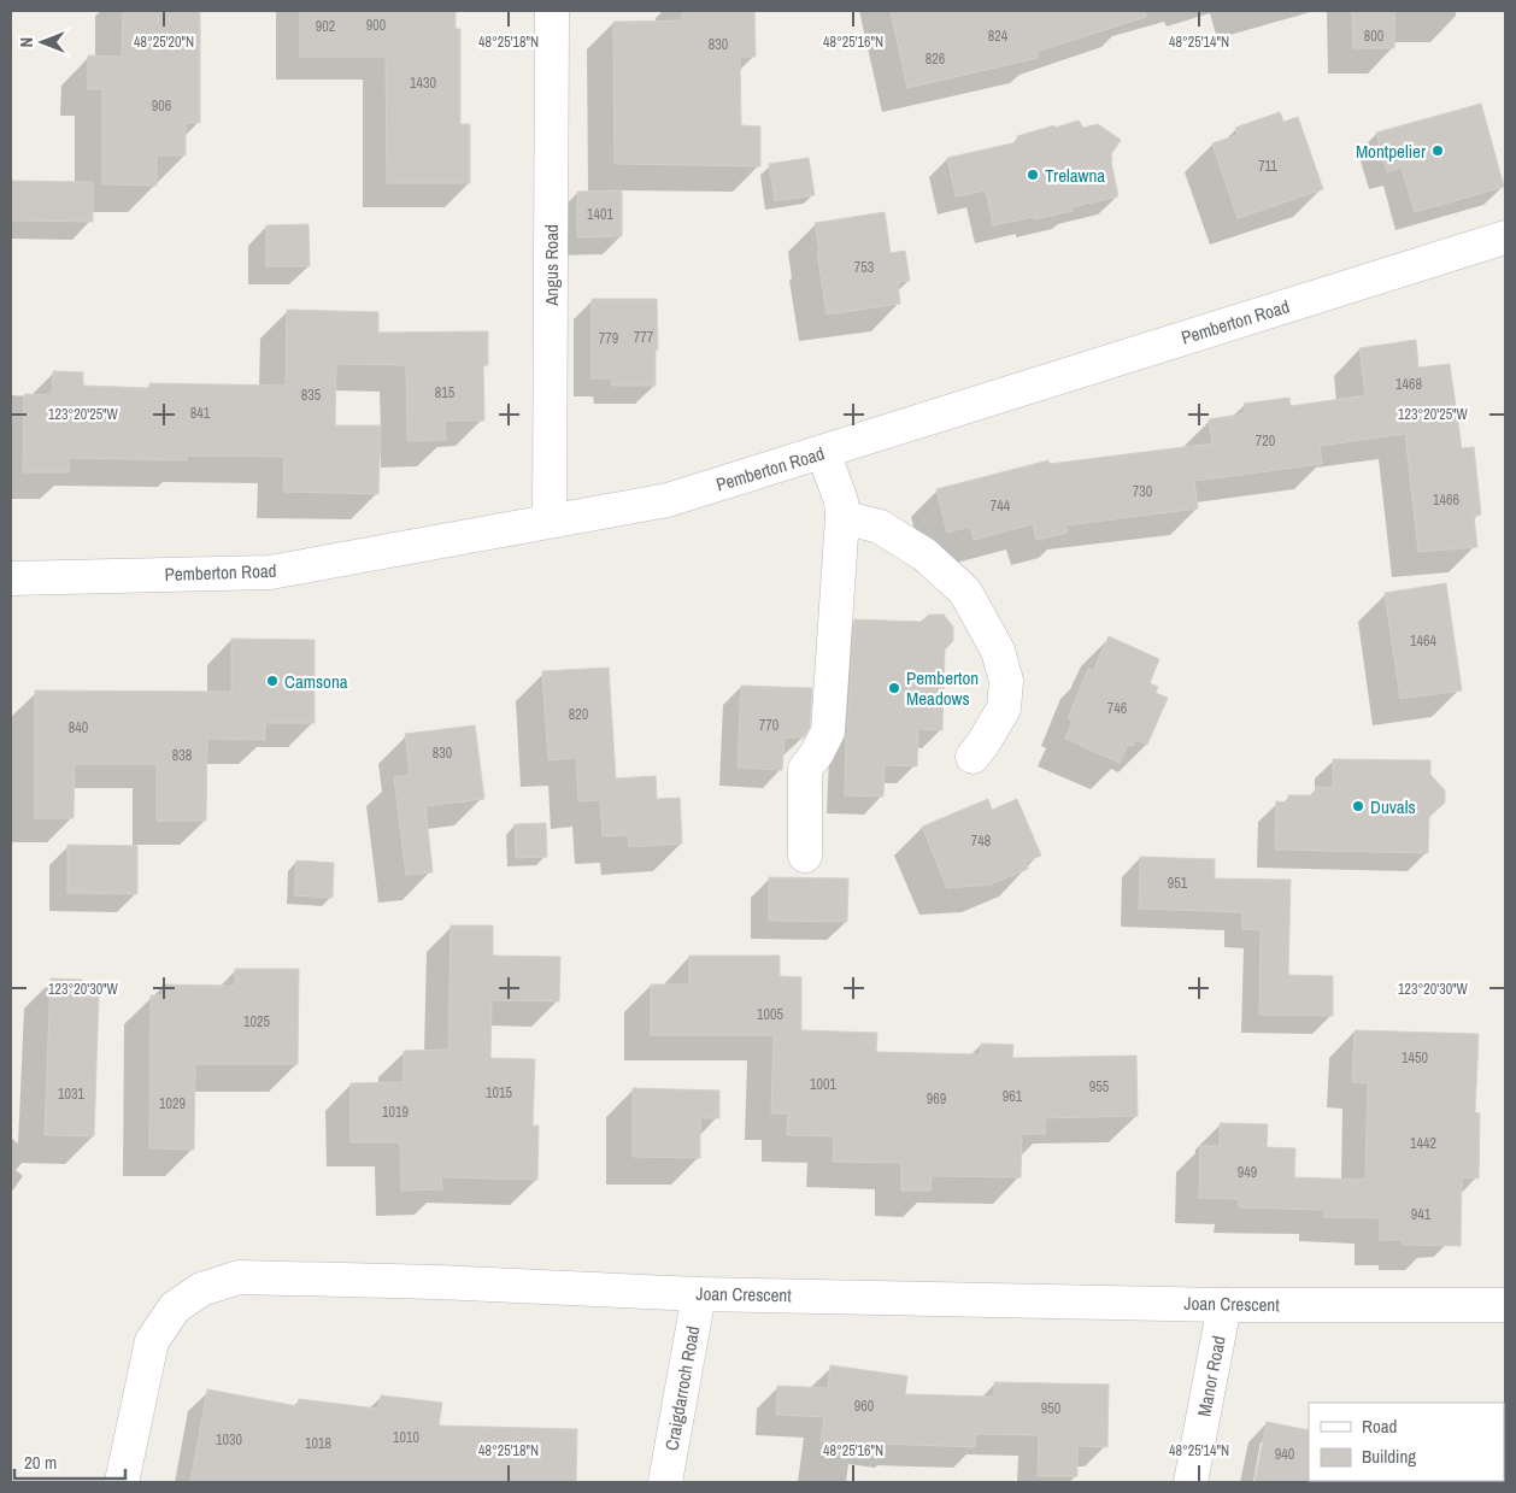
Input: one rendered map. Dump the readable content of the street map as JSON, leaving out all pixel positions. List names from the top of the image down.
{
  "streets": {
    "street": [
      "Angus Road",
      "Pemberton Road",
      "Joan Crescent",
      "Manor Road",
      "Craigdarroch Road"
    ]
  },
  "crossings": [
    ["Angus Road", "Pemberton Road"],
    ["Joan Crescent", "Manor Road"],
    ["Joan Crescent", "Craigdarroch Road"]
  ],
  "places": [
    "Montpelier",
    "Trelawna",
    "Camsona",
    "Pemberton Meadows",
    "Duvals"
  ],
  "house_numbers": [
    "900",
    "902",
    "824",
    "800",
    "830",
    "826",
    "1430",
    "906",
    "711",
    "1401",
    "753",
    "777",
    "779",
    "1468",
    "815",
    "835",
    "841",
    "720",
    "730",
    "1466",
    "744",
    "1464",
    "746",
    "820",
    "770",
    "840",
    "830",
    "838",
    "748",
    "951",
    "1005",
    "1025",
    "1450",
    "1001",
    "955",
    "1015",
    "1031",
    "961",
    "969",
    "1029",
    "1019",
    "1442",
    "949",
    "941",
    "960",
    "950",
    "1010",
    "1030",
    "1018",
    "940"
  ],
  "legend": ["Road", "Building"],
  "scale_bar": "20 m",
  "north": "left",
  "coordinates": [
    "48°25'20\"N",
    "48°25'18\"N",
    "48°25'16\"N",
    "48°25'14\"N",
    "123°20'25\"W",
    "123°20'30\"W"
  ]
}
